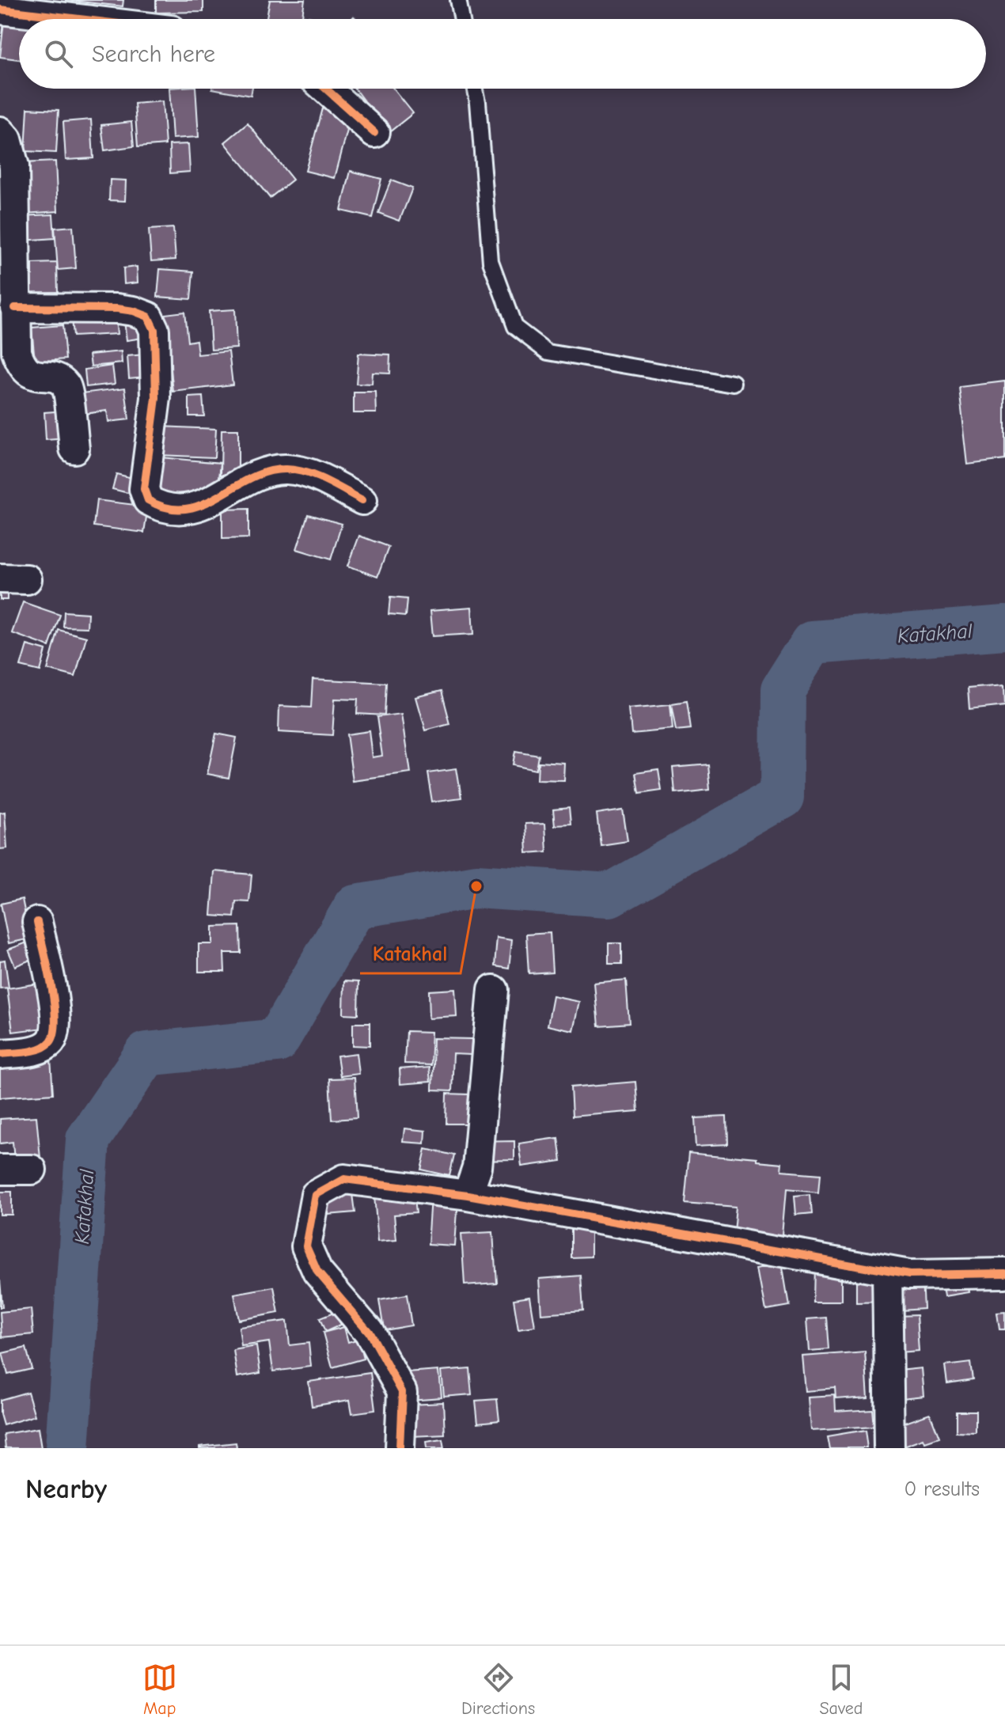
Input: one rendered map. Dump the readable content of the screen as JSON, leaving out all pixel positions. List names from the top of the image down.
{
  "water": ["Katakhal"],
  "places": ["Katakhal"],
  "page": {
    "search": "Search here",
    "heading": ["Nearby", "0 results"],
    "nav": ["Map", "Directions", "Saved"]
  }
}
